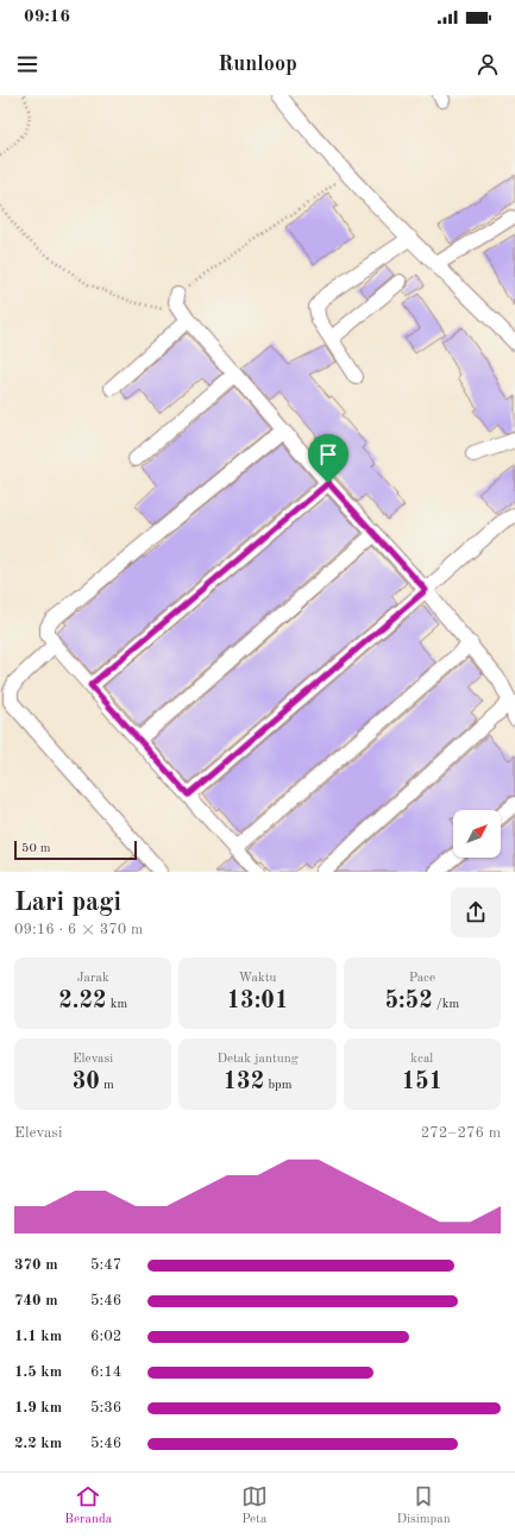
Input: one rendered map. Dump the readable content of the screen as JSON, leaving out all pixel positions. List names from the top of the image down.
{
  "scale_bar": "50 m",
  "north": "top right",
  "page": {
    "status": "09:16",
    "header": "Runloop",
    "scale": "50 m",
    "heading": ["Lari pagi", "09:16 · 6 × 370 m"],
    "stats": [
      ["Jarak", "2.22 km"],
      ["Waktu", "13:01"],
      ["Pace", "5:52 /km"],
      ["Elevasi", "30 m"],
      ["Detak jantung", "132 bpm"],
      ["kcal", "151"]
    ],
    "chart": ["Elevasi", "272–276 m"],
    "list": [
      {
        "name": "370 m",
        "note": "5:47"
      },
      {
        "name": "740 m",
        "note": "5:46"
      },
      {
        "name": "1.1 km",
        "note": "6:02"
      },
      {
        "name": "1.5 km",
        "note": "6:14"
      },
      {
        "name": "1.9 km",
        "note": "5:36"
      },
      {
        "name": "2.2 km",
        "note": "5:46"
      }
    ],
    "tabs": ["Beranda", "Peta", "Disimpan"]
  }
}
